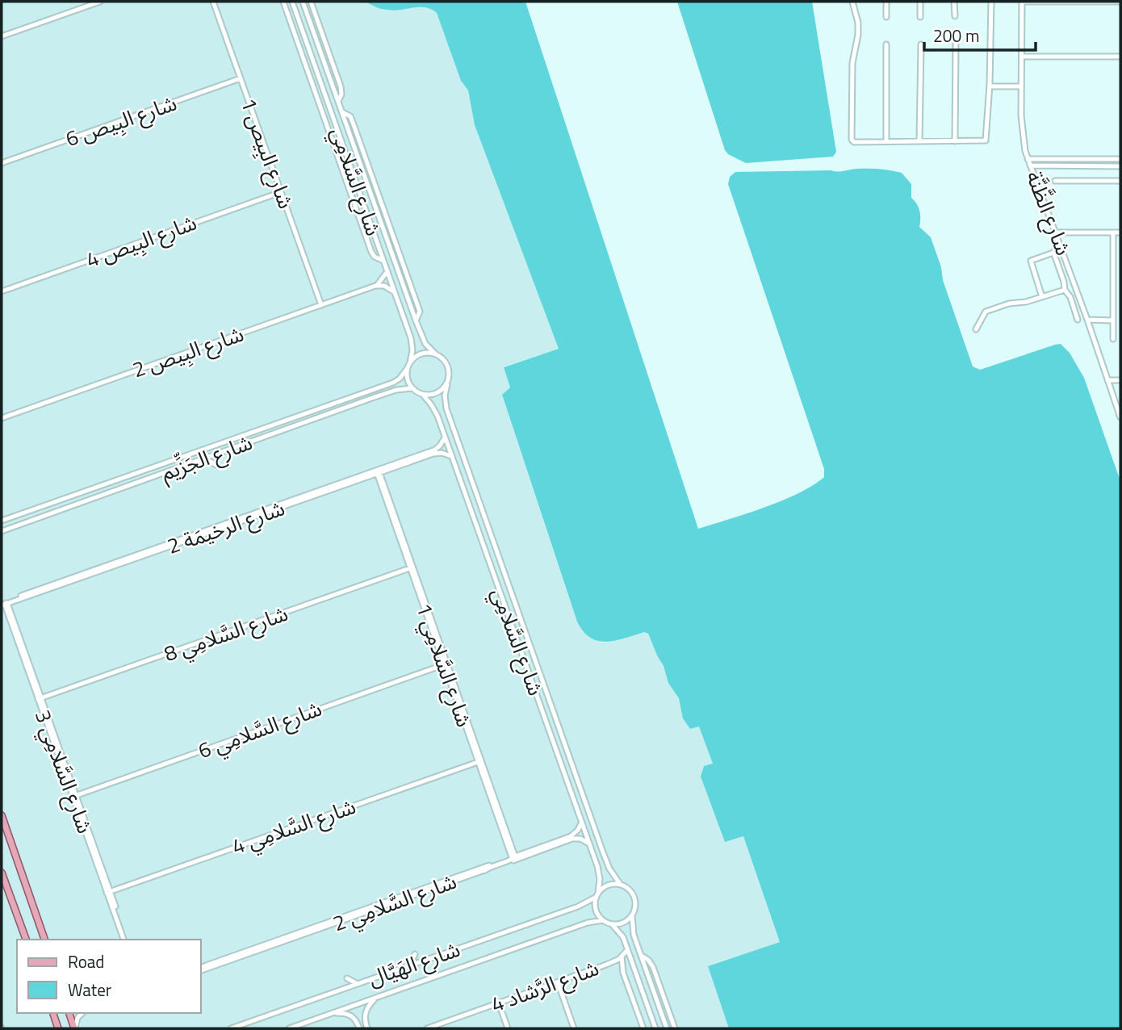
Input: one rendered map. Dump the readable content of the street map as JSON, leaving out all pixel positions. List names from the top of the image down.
{
  "streets": {
    "street": [
      "شارع البِيص 6",
      "شارع البِيص 1",
      "شارع السَّلامِي",
      "شارع الظَّنَّة",
      "شارع البِيص 4",
      "شارع البِيص 2",
      "شارع الجَزِّيم",
      "شارع الرخيمَة 2",
      "شارع السَّلامِي 8",
      "شارع السَّلامِي 1",
      "شارع السَّلامِي 6",
      "شارع السَّلامِي 3",
      "شارع السَّلامِي 4",
      "شارع السَّلامِي 2",
      "شارع الهَيَّال",
      "شارع الرَّشاد 4"
    ]
  },
  "crossings": [
    ["شارع البِيص 6", "شارع البِيص 1"],
    ["شارع البِيص 1", "شارع البِيص 4"],
    ["شارع البِيص 1", "شارع البِيص 2"],
    ["شارع السَّلامِي", "شارع الجَزِّيم"],
    ["شارع السَّلامِي", "شارع الرخيمَة 2"],
    ["شارع السَّلامِي", "شارع السَّلامِي 2"],
    ["شارع السَّلامِي", "شارع الهَيَّال"],
    ["شارع الرخيمَة 2", "شارع السَّلامِي 1"],
    ["شارع الرخيمَة 2", "شارع السَّلامِي 3"],
    ["شارع السَّلامِي 8", "شارع السَّلامِي 1"],
    ["شارع السَّلامِي 8", "شارع السَّلامِي 3"],
    ["شارع السَّلامِي 1", "شارع السَّلامِي 6"],
    ["شارع السَّلامِي 1", "شارع السَّلامِي 4"],
    ["شارع السَّلامِي 1", "شارع السَّلامِي 2"],
    ["شارع السَّلامِي 6", "شارع السَّلامِي 3"],
    ["شارع السَّلامِي 3", "شارع السَّلامِي 4"]
  ],
  "legend": ["Road", "Water"],
  "scale_bar": "200 m"
}
